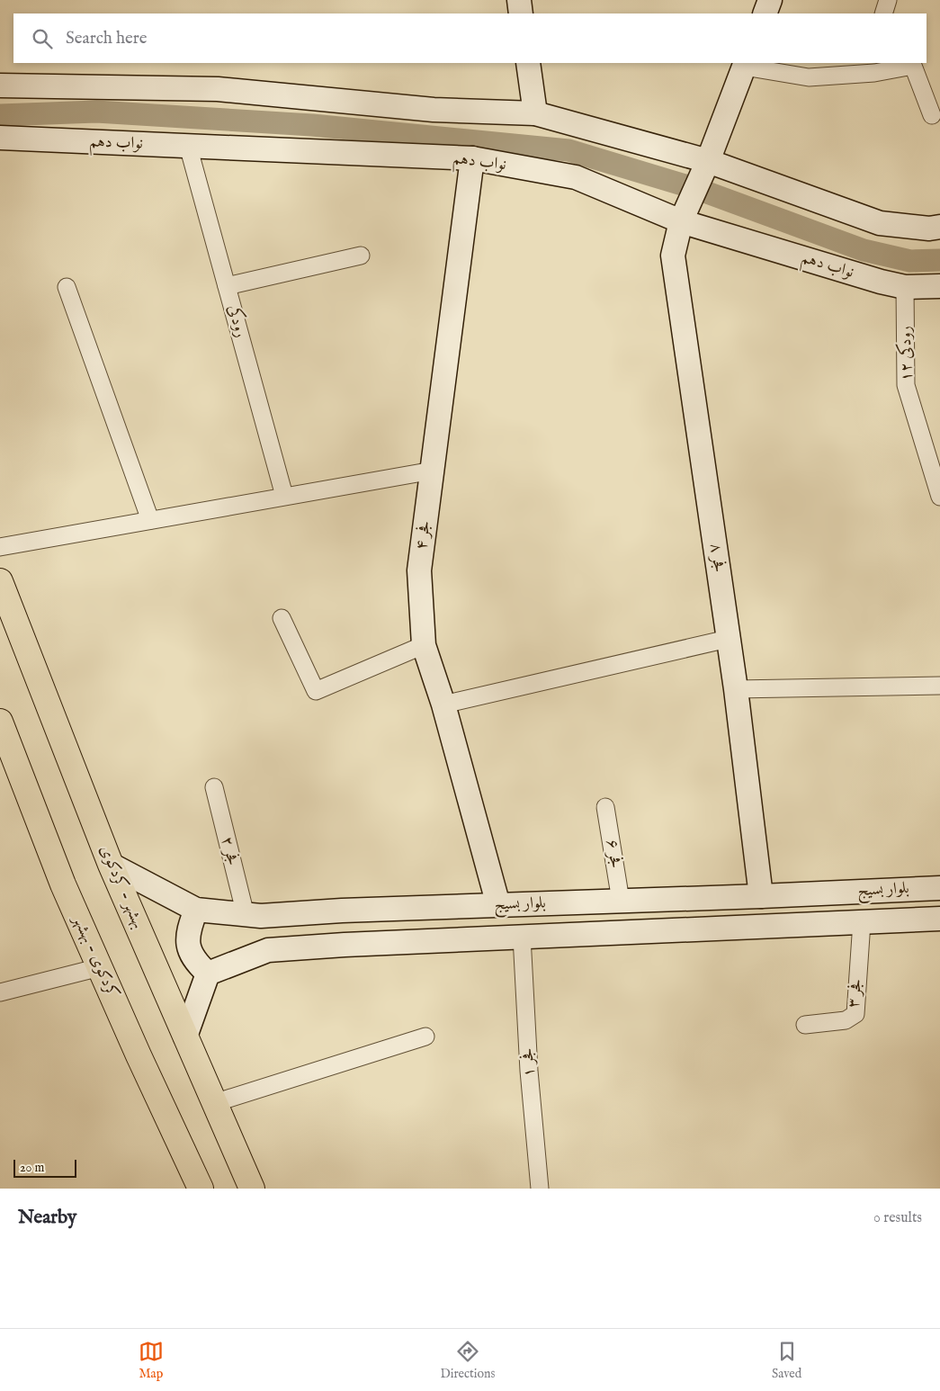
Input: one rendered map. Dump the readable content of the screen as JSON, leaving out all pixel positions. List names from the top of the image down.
{
  "streets": {
    "highway": ["بهشهر - کردکوی", "کردکوی - بهشهر"],
    "street": [
      "نواب دهم",
      "رودکی",
      "رودکی ۱۲",
      "فجر ۴",
      "فجر ۸",
      "فجر ۲",
      "فجر ۶",
      "بلوار بسیج",
      "فجر ۳",
      "فجر ۱"
    ]
  },
  "crossings": [
    ["نواب دهم", "رودکی"],
    ["نواب دهم", "رودکی ۱۲"],
    ["نواب دهم", "فجر ۴"],
    ["نواب دهم", "فجر ۸"],
    ["فجر ۴", "بلوار بسیج"],
    ["فجر ۸", "بلوار بسیج"],
    ["فجر ۲", "بلوار بسیج"],
    ["فجر ۶", "بلوار بسیج"],
    ["بهشهر - کردکوی", "بلوار بسیج"],
    ["بلوار بسیج", "فجر ۳"],
    ["بلوار بسیج", "فجر ۱"]
  ],
  "scale_bar": "20 m",
  "page": {
    "search": "Search here",
    "scale": "20 m",
    "heading": ["Nearby", "0 results"],
    "nav": ["Map", "Directions", "Saved"]
  }
}
